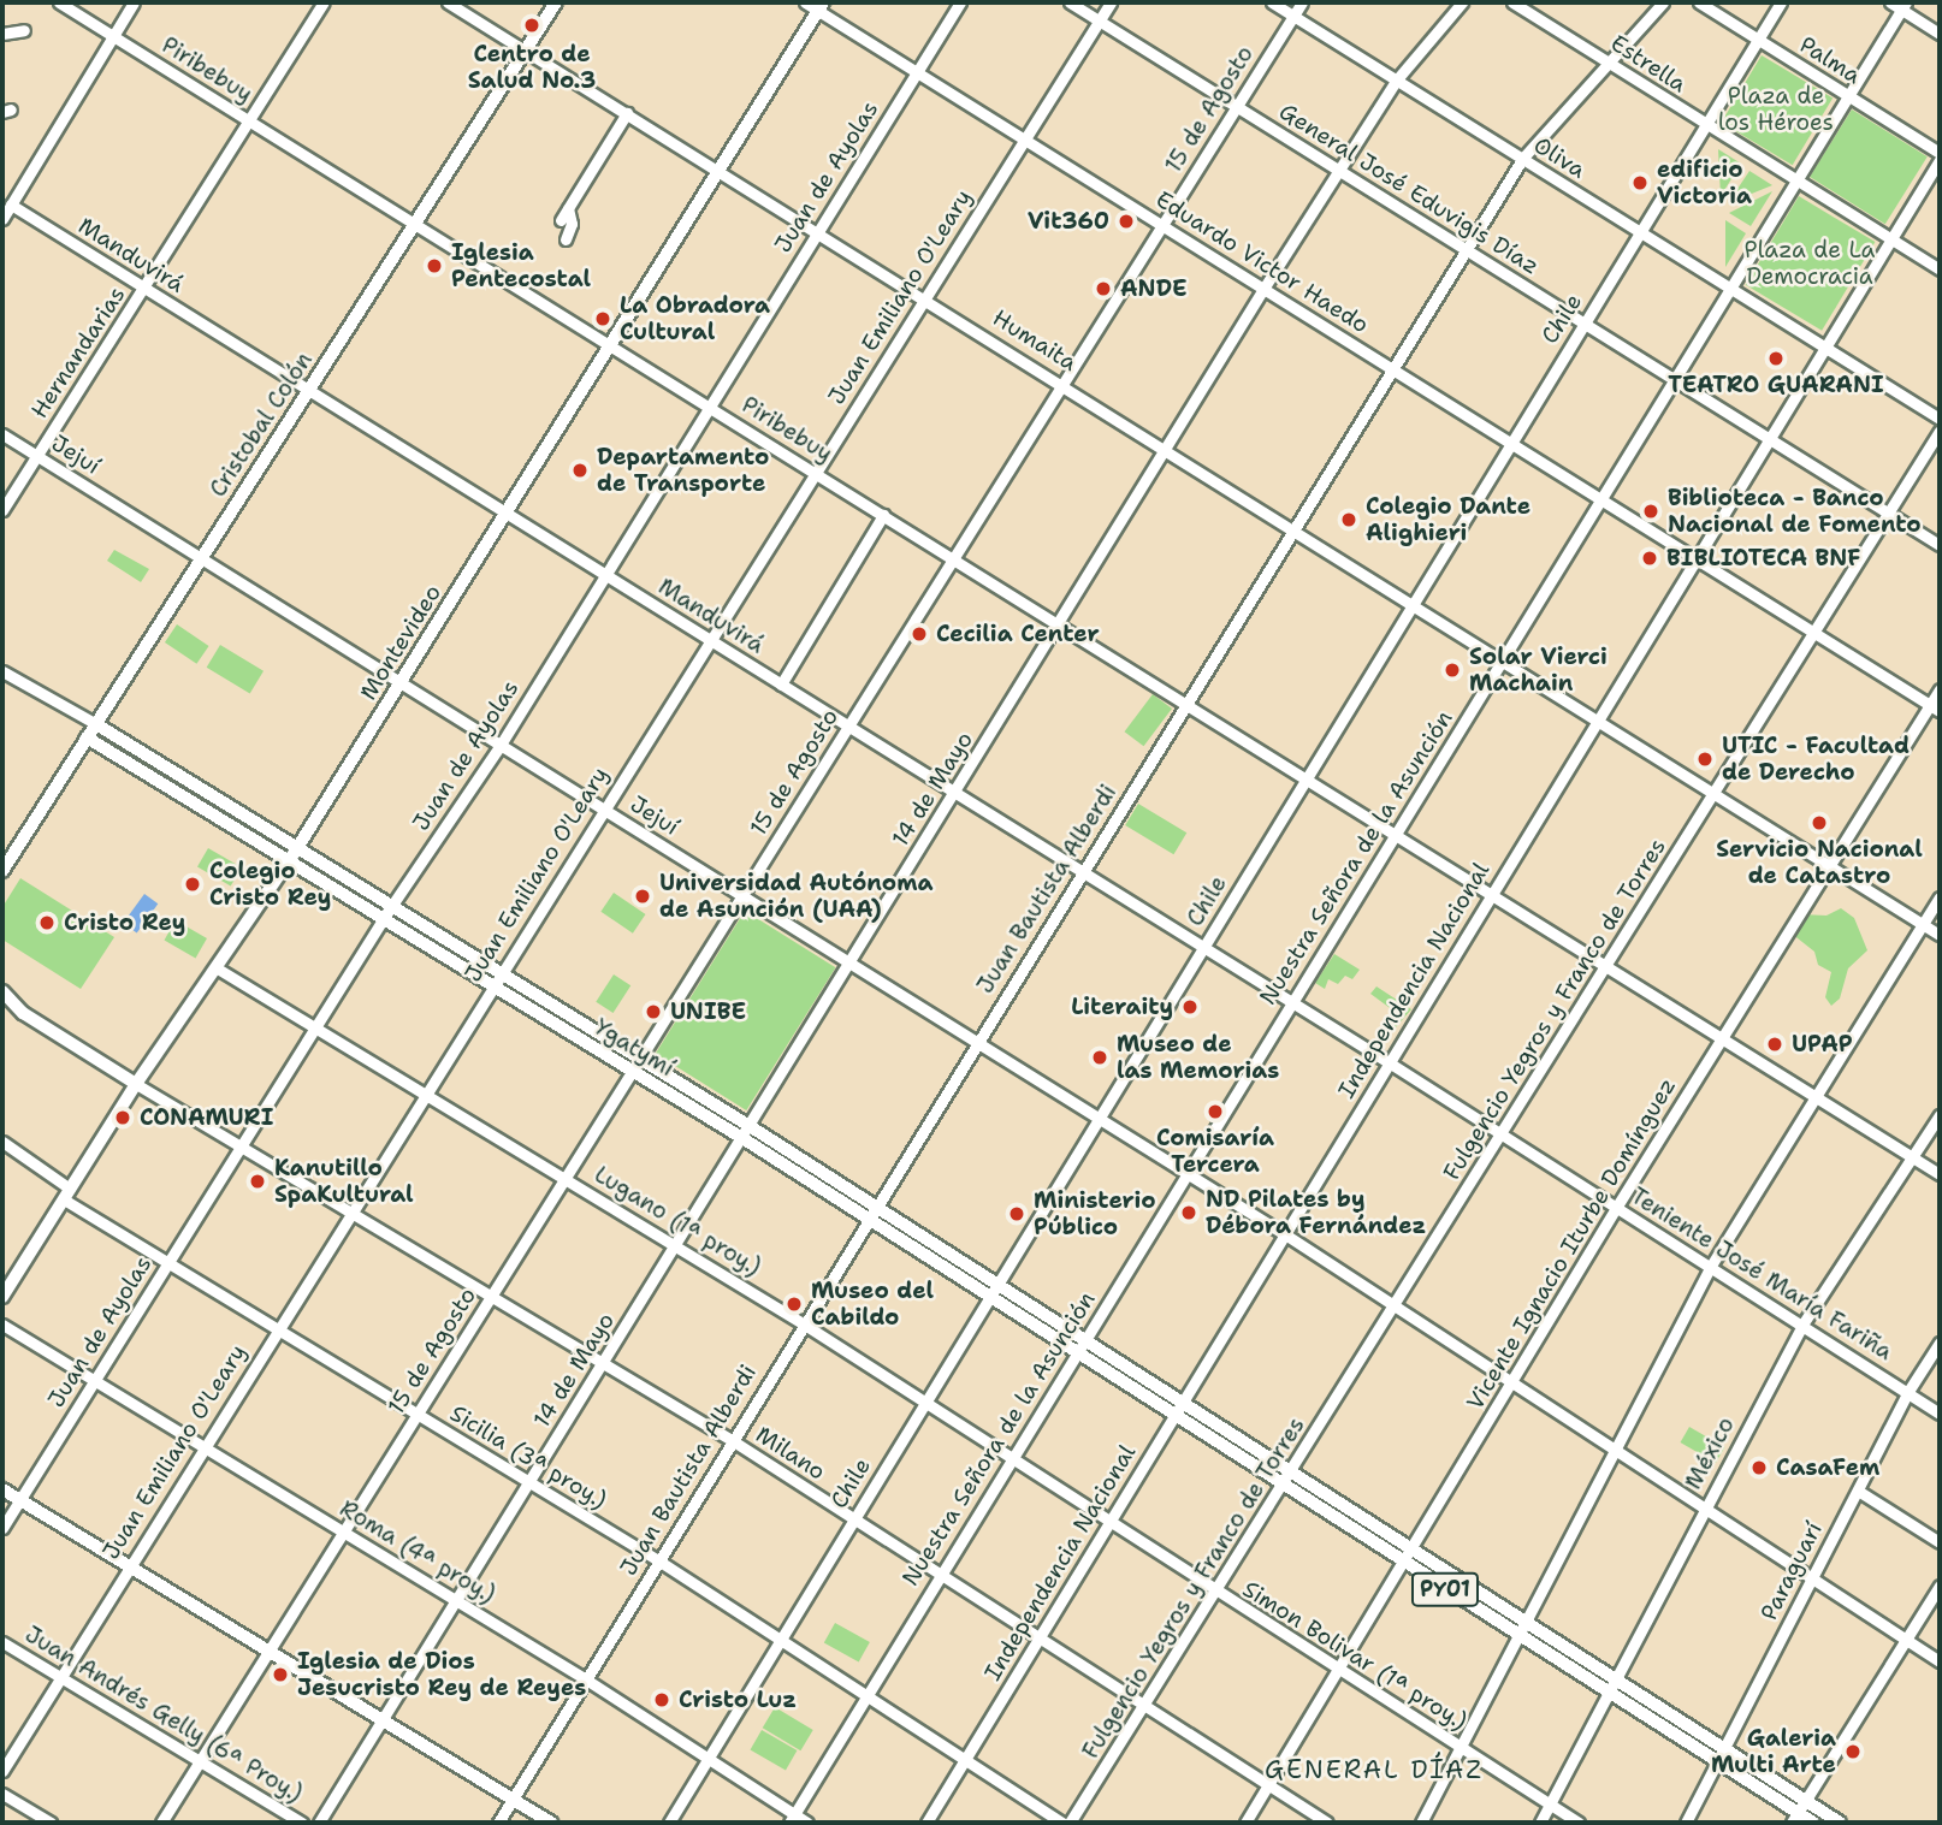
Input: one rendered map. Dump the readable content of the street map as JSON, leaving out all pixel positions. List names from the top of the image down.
{
  "streets": {
    "main road": [
      "Cristobal Colón",
      "Montevideo",
      "Ygatymí",
      "PY01"
    ],
    "street": [
      "Palma",
      "Estrella",
      "Piribebuy",
      "15 de Agosto",
      "Oliva",
      "Juan de Ayolas",
      "General José Eduvigis Díaz",
      "Manduvirá",
      "Eduardo Victor Haedo",
      "Juan Emiliano O'Leary",
      "Chile",
      "Humaita",
      "Hernandarias",
      "Jejuí",
      "14 de Mayo",
      "Nuestra Señora de la Asunción",
      "Juan Bautista Alberdi",
      "Independencia Nacional",
      "Fulgencio Yegros y Franco de Torres",
      "Lugano (1ª proy.)",
      "Vicente Ignacio Iturbe Domínguez",
      "Teniente José María Fariña",
      "Milano",
      "México",
      "Sicilia (3ª proy.)",
      "Roma (4ª proy.)",
      "Paraguarí",
      "Simon Bolivar (1ª proy.)",
      "Juan Andrés Gelly (6ª Proy.)"
    ]
  },
  "crossings": [
    ["Palma", "Chile"],
    ["Palma", "Nuestra Señora de la Asunción"],
    ["Estrella", "Chile"],
    ["Estrella", "Nuestra Señora de la Asunción"],
    ["Estrella", "Juan Bautista Alberdi"],
    ["Estrella", "Independencia Nacional"],
    ["Piribebuy", "15 de Agosto"],
    ["Piribebuy", "Juan de Ayolas"],
    ["Piribebuy", "Juan Emiliano O'Leary"],
    ["Piribebuy", "Chile"],
    ["Piribebuy", "Hernandarias"],
    ["Piribebuy", "Cristobal Colón"],
    ["Piribebuy", "Montevideo"],
    ["Piribebuy", "14 de Mayo"],
    ["Piribebuy", "Nuestra Señora de la Asunción"],
    ["Piribebuy", "Juan Bautista Alberdi"],
    ["Piribebuy", "Independencia Nacional"],
    ["Piribebuy", "Fulgencio Yegros y Franco de Torres"],
    ["Piribebuy", "Vicente Ignacio Iturbe Domínguez"],
    ["Piribebuy", "México"],
    ["15 de Agosto", "Oliva"],
    ["15 de Agosto", "General José Eduvigis Díaz"],
    ["15 de Agosto", "Manduvirá"],
    ["15 de Agosto", "Eduardo Victor Haedo"],
    ["15 de Agosto", "Humaita"],
    ["15 de Agosto", "Jejuí"],
    ["15 de Agosto", "Ygatymí"],
    ["15 de Agosto", "Lugano (1ª proy.)"],
    ["15 de Agosto", "Milano"],
    ["15 de Agosto", "Sicilia (3ª proy.)"],
    ["15 de Agosto", "Roma (4ª proy.)"],
    ["15 de Agosto", "Juan Andrés Gelly (6ª Proy.)"],
    ["Oliva", "Chile"],
    ["Oliva", "14 de Mayo"],
    ["Oliva", "Nuestra Señora de la Asunción"],
    ["Oliva", "Juan Bautista Alberdi"],
    ["Oliva", "Independencia Nacional"],
    ["Juan de Ayolas", "Manduvirá"],
    ["Juan de Ayolas", "Eduardo Victor Haedo"],
    ["Juan de Ayolas", "Humaita"],
    ["Juan de Ayolas", "Jejuí"],
    ["Juan de Ayolas", "Ygatymí"],
    ["Juan de Ayolas", "Lugano (1ª proy.)"],
    ["Juan de Ayolas", "Milano"],
    ["Juan de Ayolas", "Sicilia (3ª proy.)"],
    ["Juan de Ayolas", "Roma (4ª proy.)"],
    ["General José Eduvigis Díaz", "Juan Emiliano O'Leary"],
    ["General José Eduvigis Díaz", "Chile"],
    ["General José Eduvigis Díaz", "14 de Mayo"],
    ["General José Eduvigis Díaz", "Nuestra Señora de la Asunción"],
    ["General José Eduvigis Díaz", "Juan Bautista Alberdi"],
    ["General José Eduvigis Díaz", "Independencia Nacional"],
    ["General José Eduvigis Díaz", "Fulgencio Yegros y Franco de Torres"],
    ["Manduvirá", "Juan Emiliano O'Leary"],
    ["Manduvirá", "Chile"],
    ["Manduvirá", "Hernandarias"],
    ["Manduvirá", "Cristobal Colón"],
    ["Manduvirá", "Montevideo"],
    ["Manduvirá", "14 de Mayo"],
    ["Manduvirá", "Nuestra Señora de la Asunción"],
    ["Manduvirá", "Juan Bautista Alberdi"],
    ["Manduvirá", "Independencia Nacional"],
    ["Manduvirá", "Teniente José María Fariña"],
    ["Eduardo Victor Haedo", "Juan Emiliano O'Leary"],
    ["Eduardo Victor Haedo", "Chile"],
    ["Eduardo Victor Haedo", "Montevideo"],
    ["Eduardo Victor Haedo", "14 de Mayo"],
    ["Eduardo Victor Haedo", "Nuestra Señora de la Asunción"],
    ["Eduardo Victor Haedo", "Juan Bautista Alberdi"],
    ["Eduardo Victor Haedo", "Independencia Nacional"],
    ["Eduardo Victor Haedo", "Fulgencio Yegros y Franco de Torres"],
    ["Eduardo Victor Haedo", "Vicente Ignacio Iturbe Domínguez"],
    ["Juan Emiliano O'Leary", "Humaita"],
    ["Juan Emiliano O'Leary", "Jejuí"],
    ["Juan Emiliano O'Leary", "Ygatymí"],
    ["Juan Emiliano O'Leary", "Lugano (1ª proy.)"],
    ["Juan Emiliano O'Leary", "Milano"],
    ["Juan Emiliano O'Leary", "Sicilia (3ª proy.)"],
    ["Juan Emiliano O'Leary", "Roma (4ª proy.)"],
    ["Juan Emiliano O'Leary", "Juan Andrés Gelly (6ª Proy.)"],
    ["Chile", "Humaita"],
    ["Chile", "Jejuí"],
    ["Chile", "Ygatymí"],
    ["Chile", "Lugano (1ª proy.)"],
    ["Chile", "Milano"],
    ["Chile", "Sicilia (3ª proy.)"],
    ["Chile", "Roma (4ª proy.)"],
    ["Humaita", "Cristobal Colón"],
    ["Humaita", "Montevideo"],
    ["Humaita", "14 de Mayo"],
    ["Humaita", "Nuestra Señora de la Asunción"],
    ["Humaita", "Juan Bautista Alberdi"],
    ["Humaita", "Independencia Nacional"],
    ["Humaita", "Fulgencio Yegros y Franco de Torres"],
    ["Humaita", "Vicente Ignacio Iturbe Domínguez"],
    ["Hernandarias", "Jejuí"],
    ["Cristobal Colón", "Jejuí"],
    ["Cristobal Colón", "Ygatymí"],
    ["Jejuí", "Montevideo"],
    ["Jejuí", "14 de Mayo"],
    ["Jejuí", "Nuestra Señora de la Asunción"],
    ["Jejuí", "Juan Bautista Alberdi"],
    ["Jejuí", "Independencia Nacional"],
    ["Jejuí", "Fulgencio Yegros y Franco de Torres"],
    ["Jejuí", "Vicente Ignacio Iturbe Domínguez"],
    ["Jejuí", "México"],
    ["Jejuí", "Paraguarí"],
    ["Montevideo", "Ygatymí"],
    ["Montevideo", "Lugano (1ª proy.)"],
    ["Montevideo", "Milano"],
    ["Montevideo", "Sicilia (3ª proy.)"],
    ["14 de Mayo", "Ygatymí"],
    ["14 de Mayo", "Lugano (1ª proy.)"],
    ["14 de Mayo", "Milano"],
    ["14 de Mayo", "Sicilia (3ª proy.)"],
    ["14 de Mayo", "Roma (4ª proy.)"],
    ["Nuestra Señora de la Asunción", "Ygatymí"],
    ["Nuestra Señora de la Asunción", "Lugano (1ª proy.)"],
    ["Nuestra Señora de la Asunción", "Milano"],
    ["Nuestra Señora de la Asunción", "Sicilia (3ª proy.)"],
    ["Nuestra Señora de la Asunción", "Roma (4ª proy.)"],
    ["Juan Bautista Alberdi", "Ygatymí"],
    ["Juan Bautista Alberdi", "Lugano (1ª proy.)"],
    ["Juan Bautista Alberdi", "Milano"],
    ["Juan Bautista Alberdi", "Sicilia (3ª proy.)"],
    ["Juan Bautista Alberdi", "Roma (4ª proy.)"],
    ["Independencia Nacional", "Ygatymí"],
    ["Independencia Nacional", "Lugano (1ª proy.)"],
    ["Independencia Nacional", "Teniente José María Fariña"],
    ["Independencia Nacional", "Milano"],
    ["Independencia Nacional", "Sicilia (3ª proy.)"],
    ["Independencia Nacional", "PY01"],
    ["Independencia Nacional", "Simon Bolivar (1ª proy.)"],
    ["Fulgencio Yegros y Franco de Torres", "Teniente José María Fariña"],
    ["Fulgencio Yegros y Franco de Torres", "Milano"],
    ["Fulgencio Yegros y Franco de Torres", "PY01"],
    ["Fulgencio Yegros y Franco de Torres", "Simon Bolivar (1ª proy.)"],
    ["Ygatymí", "PY01"],
    ["Lugano (1ª proy.)", "Simon Bolivar (1ª proy.)"],
    ["Vicente Ignacio Iturbe Domínguez", "Teniente José María Fariña"],
    ["Vicente Ignacio Iturbe Domínguez", "Milano"],
    ["Vicente Ignacio Iturbe Domínguez", "PY01"],
    ["Vicente Ignacio Iturbe Domínguez", "Simon Bolivar (1ª proy.)"],
    ["Teniente José María Fariña", "México"],
    ["Teniente José María Fariña", "Paraguarí"],
    ["México", "PY01"],
    ["México", "Simon Bolivar (1ª proy.)"],
    ["Paraguarí", "PY01"]
  ],
  "districts": ["GENERAL DÍAZ"],
  "parks": ["Plaza de los Héroes", "Plaza de La Democracia"],
  "places": [
    "Centro de Salud No.3",
    "edificio Victoria",
    "Vit360",
    "Iglesia Pentecostal",
    "ANDE",
    "La Obradora Cultural",
    "TEATRO GUARANI",
    "Departamento de Transporte",
    "Biblioteca - Banco Nacional de Fomento",
    "Colegio Dante Alighieri",
    "BIBLIOTECA BNF",
    "Cecilia Center",
    "Solar Vierci Machain",
    "UTIC - Facultad de Derecho",
    "Servicio Nacional de Catastro",
    "Colegio Cristo Rey",
    "Universidad Autónoma de Asunción (UAA)",
    "Cristo Rey",
    "Literaity",
    "UNIBE",
    "UPAP",
    "Museo de las Memorias",
    "Comisaría Tercera",
    "CONAMURI",
    "Kanutillo SpaKultural",
    "ND Pilates by Débora Fernández",
    "Ministerio Público",
    "Museo del Cabildo",
    "CasaFem",
    "Iglesia de Dios Jesucristo Rey de Reyes",
    "Cristo Luz",
    "Galeria Multi Arte"
  ]
}
